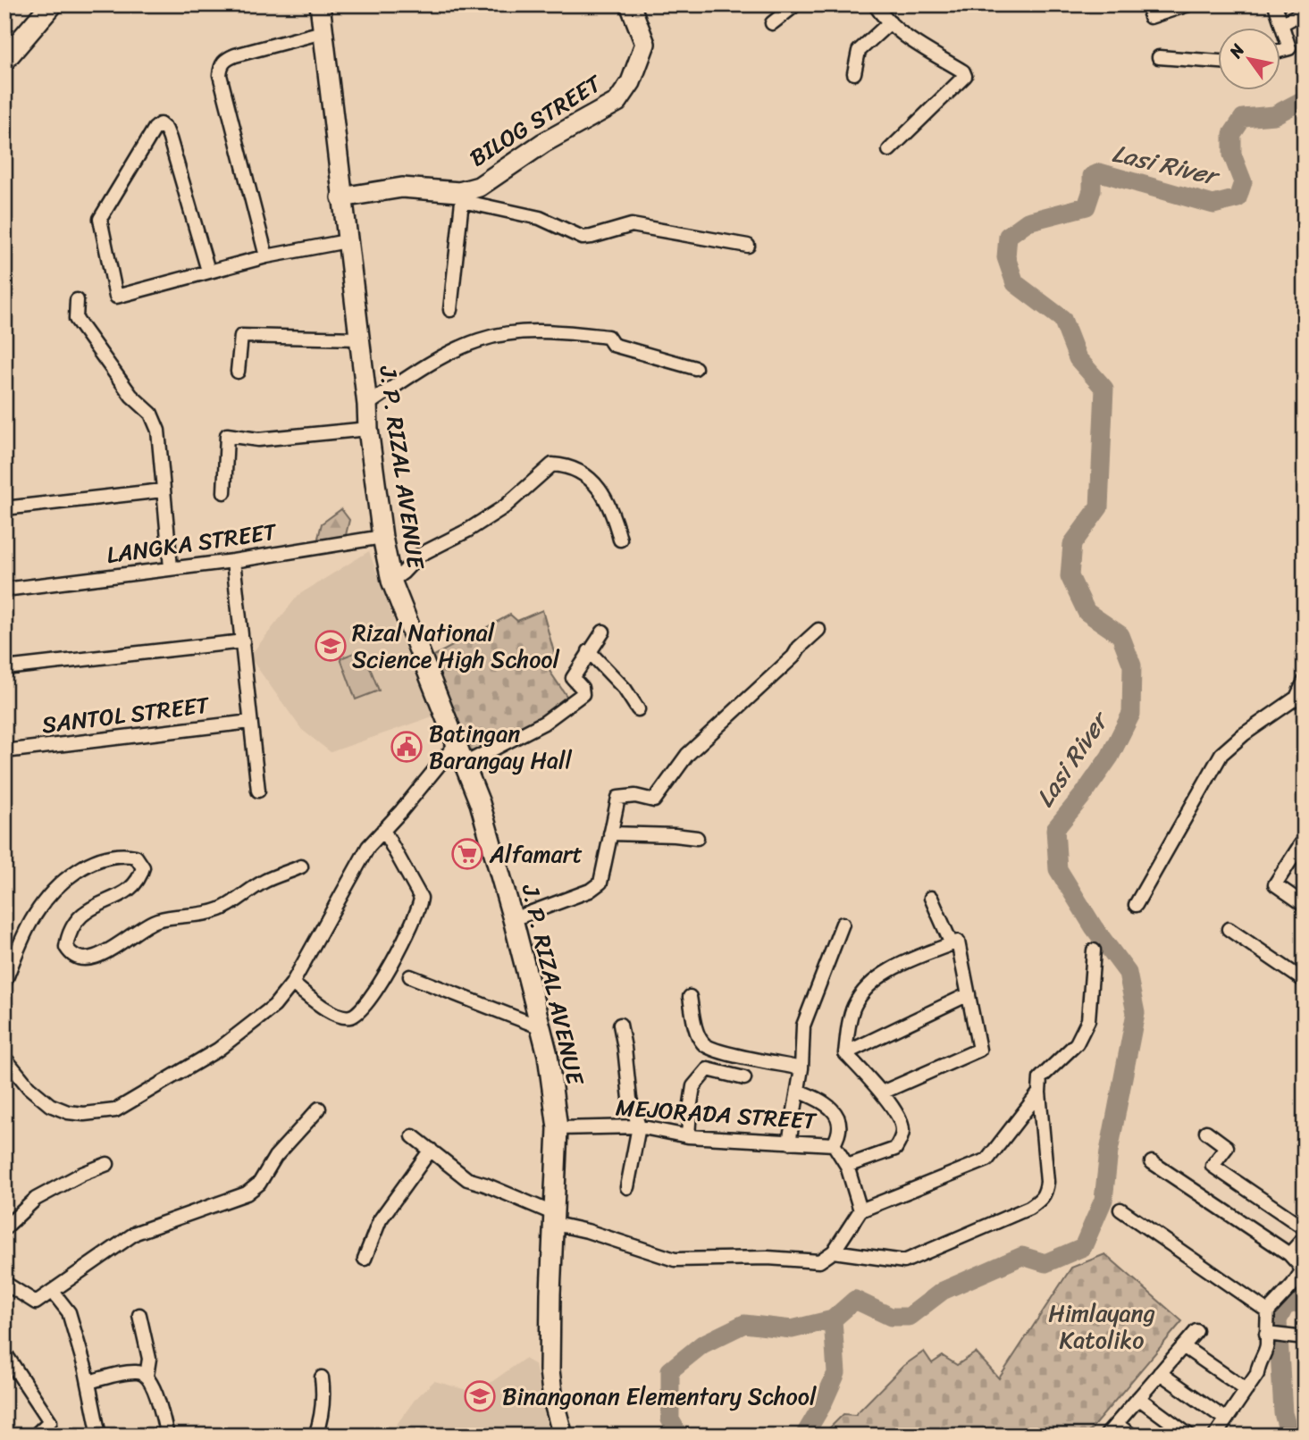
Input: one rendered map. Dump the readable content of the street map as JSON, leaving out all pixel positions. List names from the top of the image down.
{
  "streets": {
    "main road": ["BILOG STREET", "J. P. RIZAL AVENUE"],
    "street": ["LANGKA STREET", "SANTOL STREET", "MEJORADA STREET"]
  },
  "crossings": [
    ["BILOG STREET", "J. P. RIZAL AVENUE"],
    ["J. P. RIZAL AVENUE", "LANGKA STREET"],
    ["J. P. RIZAL AVENUE", "MEJORADA STREET"]
  ],
  "water": ["Lasi River"],
  "parks": ["Himlayang Katoliko"],
  "places": {
    "school or university": ["Rizal National Science High School", "Binangonan Elementary School"],
    "public building": ["Batingan Barangay Hall"],
    "supermarket": ["Alfamart"]
  },
  "north": "top left"
}
